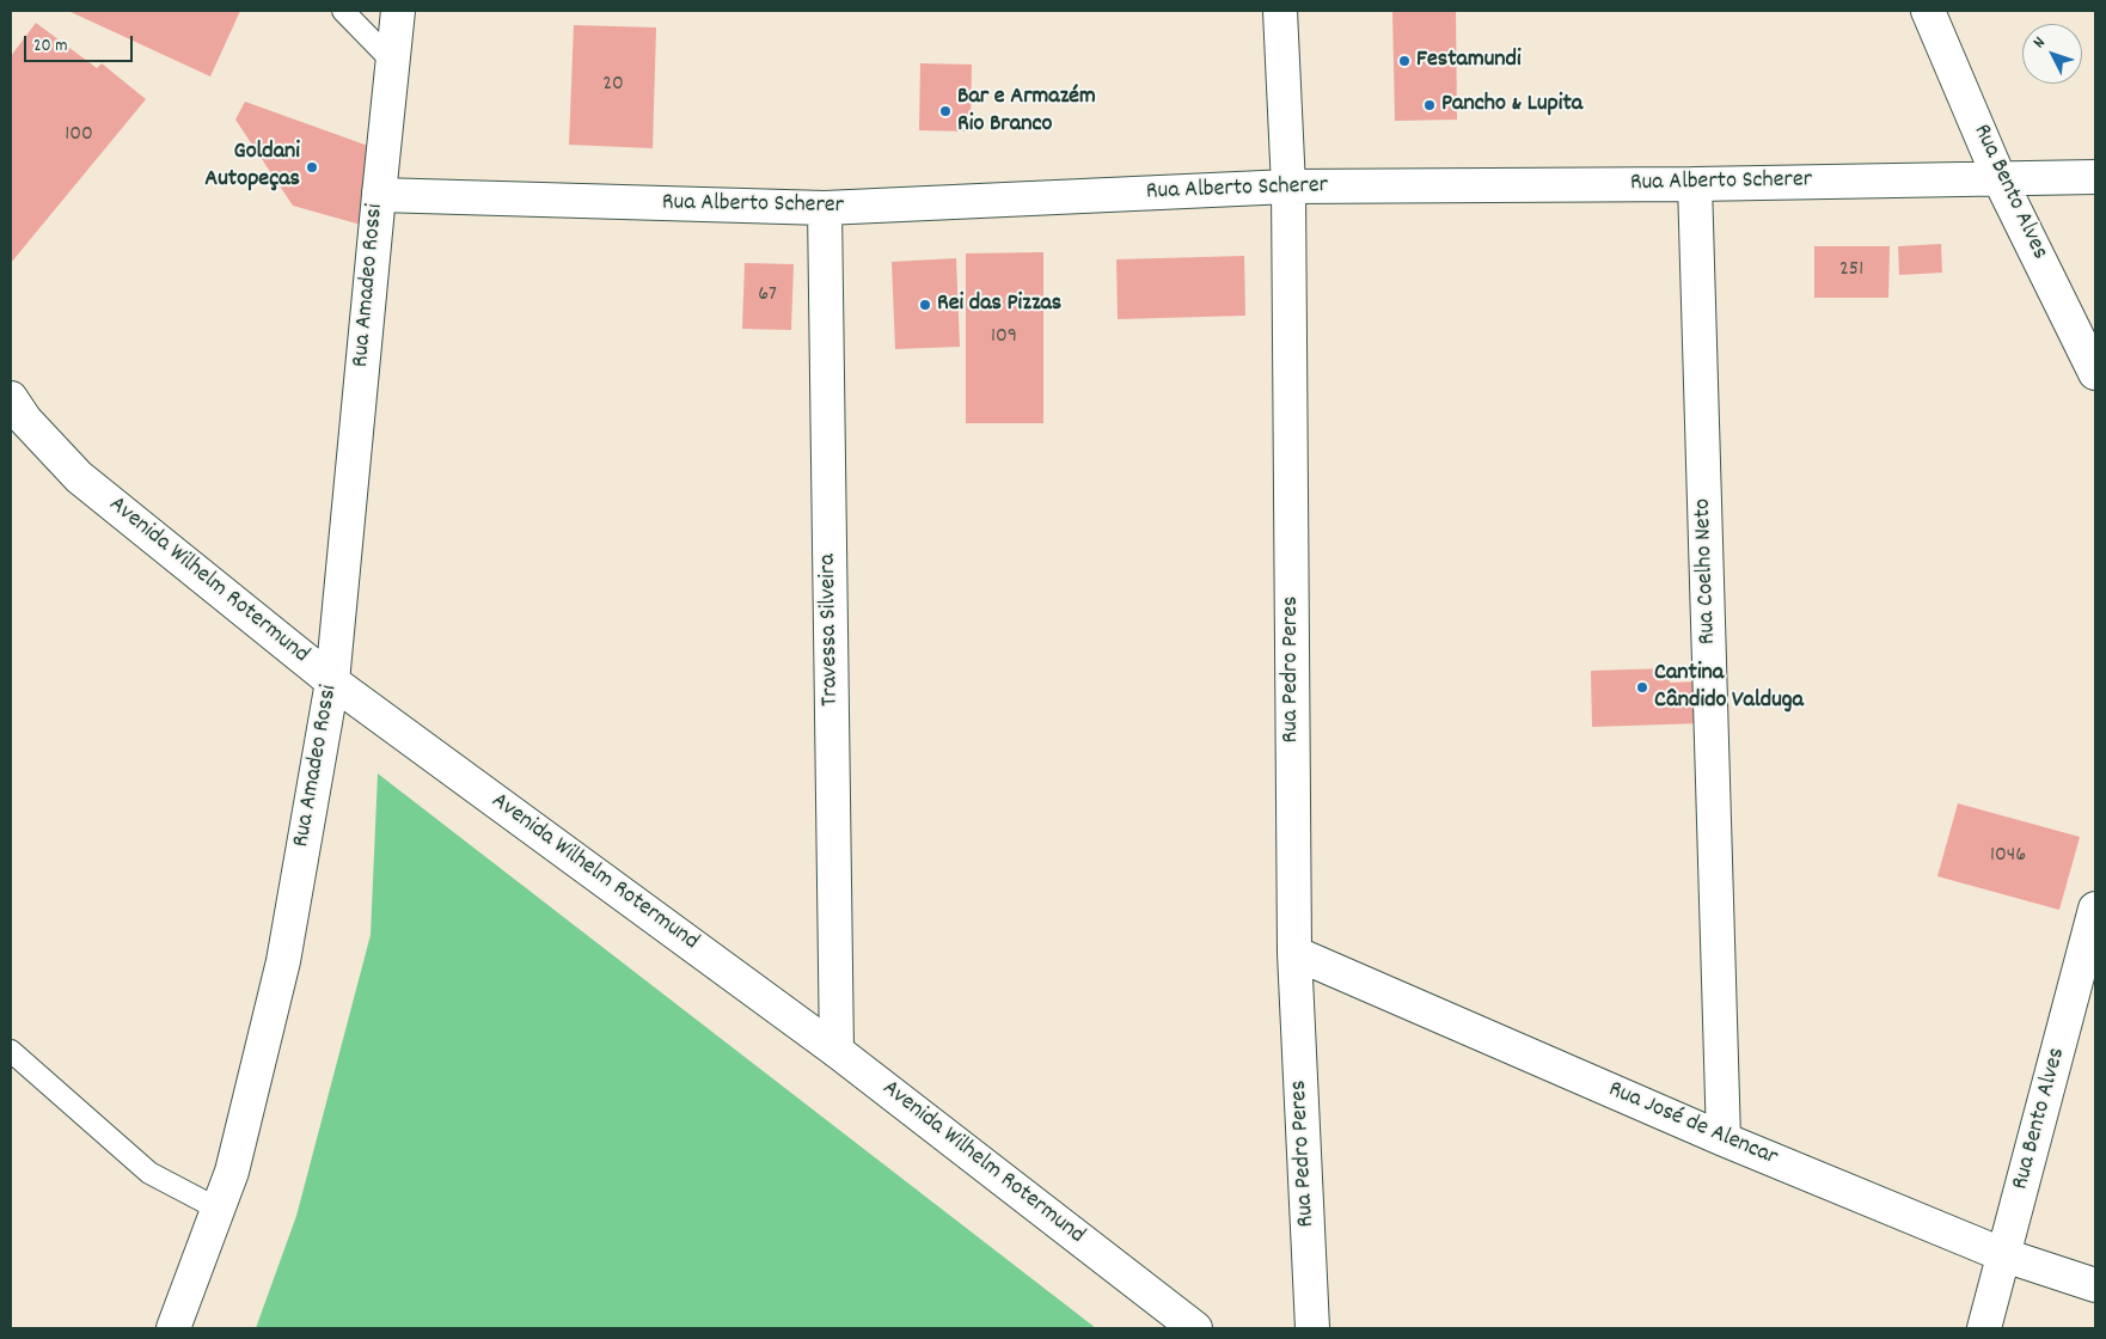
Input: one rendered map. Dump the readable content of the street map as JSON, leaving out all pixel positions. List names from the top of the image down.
{
  "streets": {
    "street": [
      "Rua Alberto Scherer",
      "Rua Bento Alves",
      "Rua Amadeo Rossi",
      "Rua Coelho Neto",
      "Avenida Wilhelm Rotermund",
      "Travessa Silveira",
      "Rua Pedro Peres",
      "Rua José de Alencar"
    ]
  },
  "crossings": [
    ["Rua Alberto Scherer", "Rua Bento Alves"],
    ["Rua Alberto Scherer", "Rua Amadeo Rossi"],
    ["Rua Alberto Scherer", "Rua Coelho Neto"],
    ["Rua Alberto Scherer", "Travessa Silveira"],
    ["Rua Alberto Scherer", "Rua Pedro Peres"],
    ["Rua Bento Alves", "Rua José de Alencar"],
    ["Rua Amadeo Rossi", "Avenida Wilhelm Rotermund"],
    ["Rua Coelho Neto", "Rua José de Alencar"],
    ["Avenida Wilhelm Rotermund", "Travessa Silveira"],
    ["Rua Pedro Peres", "Rua José de Alencar"]
  ],
  "places": [
    "Festamundi",
    "Pancho & Lupita",
    "Bar e Armazém Rio Branco",
    "Goldani Autopeças",
    "Rei das Pizzas",
    "Cantina Cândido Valduga"
  ],
  "house_numbers": [
    "20",
    "100",
    "251",
    "67",
    "109",
    "1046"
  ],
  "scale_bar": "20 m",
  "north": "top left"
}
